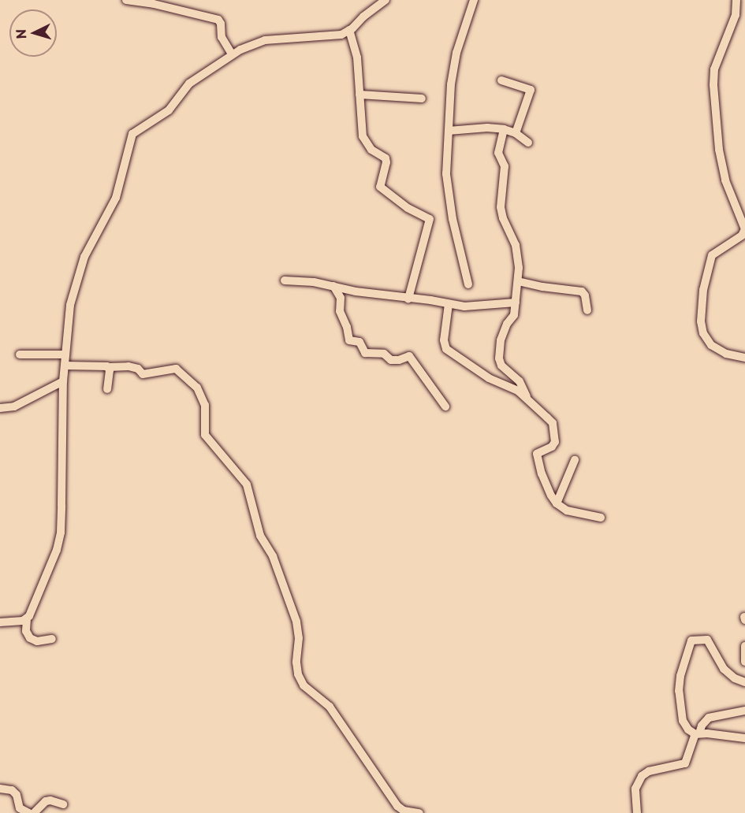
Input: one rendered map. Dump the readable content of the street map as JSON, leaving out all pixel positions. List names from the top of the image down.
{
  "north": "left"
}
